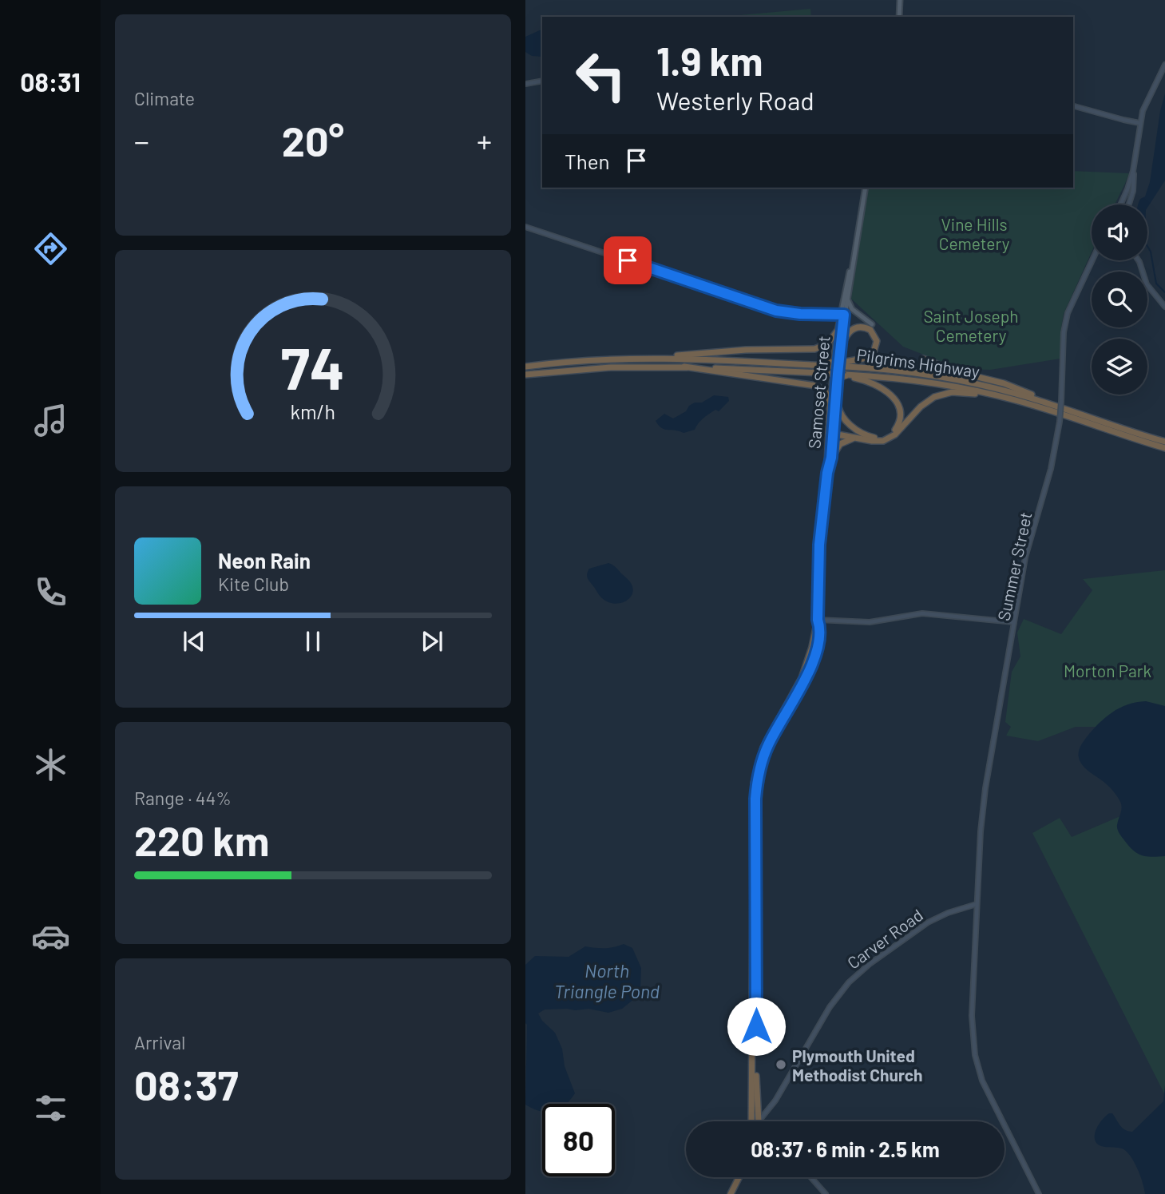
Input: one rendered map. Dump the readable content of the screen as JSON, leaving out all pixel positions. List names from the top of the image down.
{
  "streets": {
    "highway": ["Pilgrims Highway", "Samoset Street"],
    "main road": ["Summer Street", "Carver Road"]
  },
  "crossings": [
    ["Pilgrims Highway", "Summer Street"],
    ["Samoset Street", "Carver Road"],
    ["Summer Street", "Carver Road"]
  ],
  "water": ["North Triangle Pond"],
  "parks": ["Vine Hills Cemetery", "Saint Joseph Cemetery", "Morton Park"],
  "places": ["Plymouth United Methodist Church"],
  "page": {
    "tabs": "08:31",
    "tile": [
      "Climate",
      ["Range · 44%", "220 km"],
      ["Arrival", "08:37"]
    ],
    "turn": ["1.9 km", "Westerly Road"],
    "heat": ["−", "20°", "+"],
    "then": "Then",
    "song": ["Neon Rain", "Kite Club"],
    "limit": "80",
    "trip": "08:37 · 6 min · 2.5 km",
    "gauge": ["74", "km/h"]
  }
}
